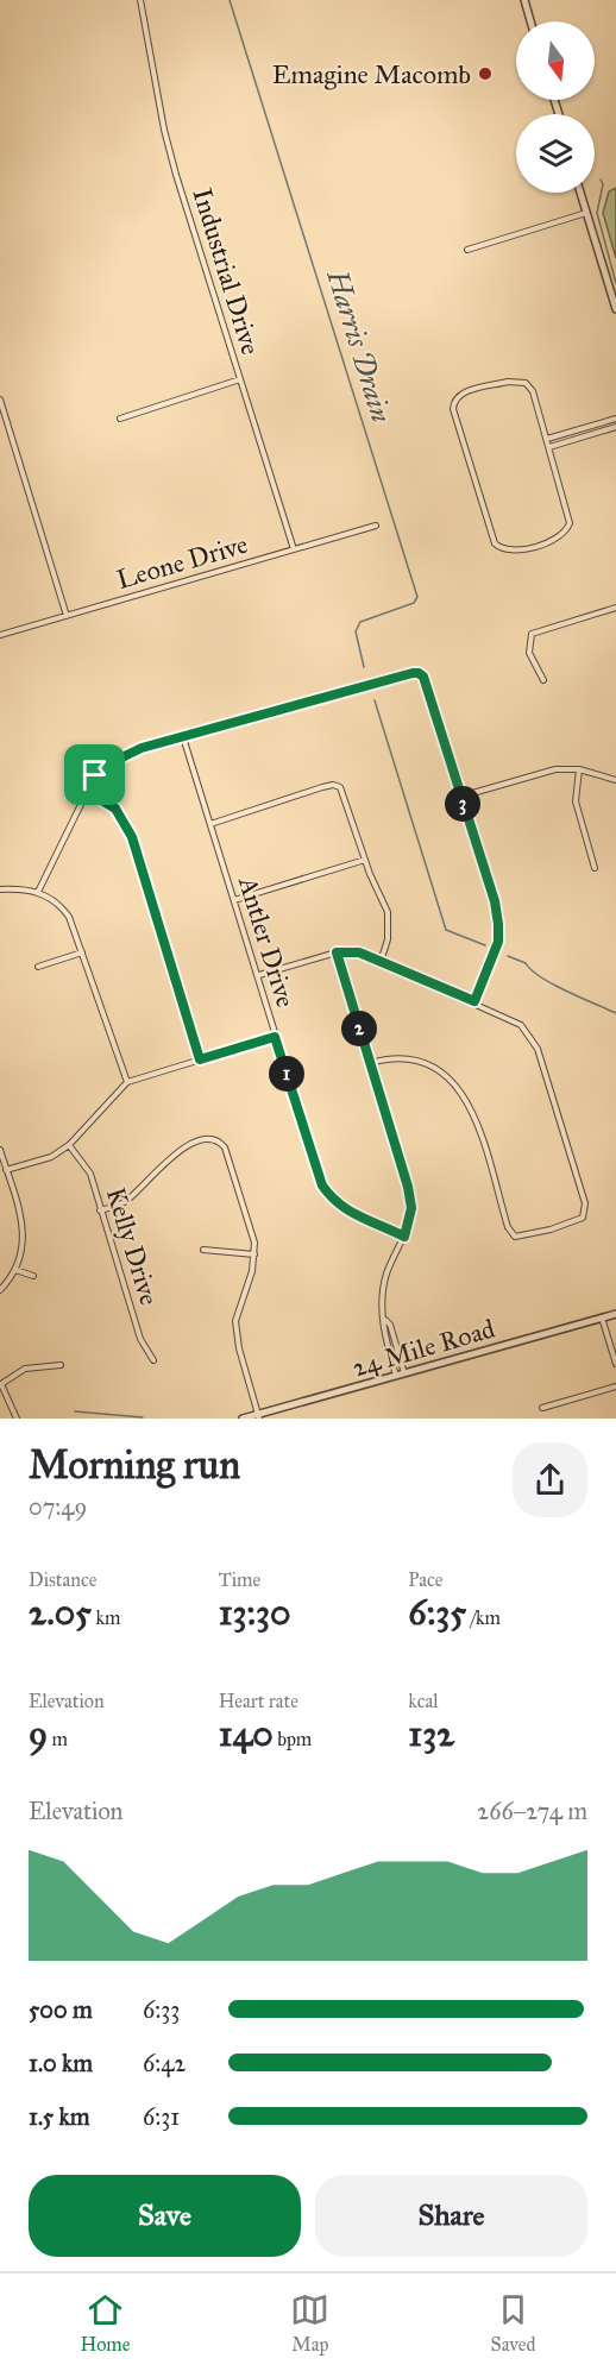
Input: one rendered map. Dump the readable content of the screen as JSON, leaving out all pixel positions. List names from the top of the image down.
{
  "streets": {
    "street": [
      "Industrial Drive",
      "Leone Drive",
      "Antler Drive",
      "Kelly Drive",
      "24 Mile Road"
    ]
  },
  "crossings": [
    ["Industrial Drive", "Leone Drive"]
  ],
  "water": ["Harris Drain"],
  "places": ["Emagine Macomb"],
  "north": "bottom",
  "page": {
    "pins": ["3", "2", "1"],
    "heading": ["Morning run", "07:49"],
    "stats": [
      ["Distance", "2.05 km"],
      ["Time", "13:30"],
      ["Pace", "6:35 /km"],
      ["Elevation", "9 m"],
      ["Heart rate", "140 bpm"],
      ["kcal", "132"]
    ],
    "chart": ["Elevation", "266–274 m"],
    "list": [
      {
        "name": "500 m",
        "note": "6:33"
      },
      {
        "name": "1.0 km",
        "note": "6:42"
      },
      {
        "name": "1.5 km",
        "note": "6:31"
      }
    ],
    "buttons": ["Save", "Share"],
    "tabs": ["Home", "Map", "Saved"]
  }
}
